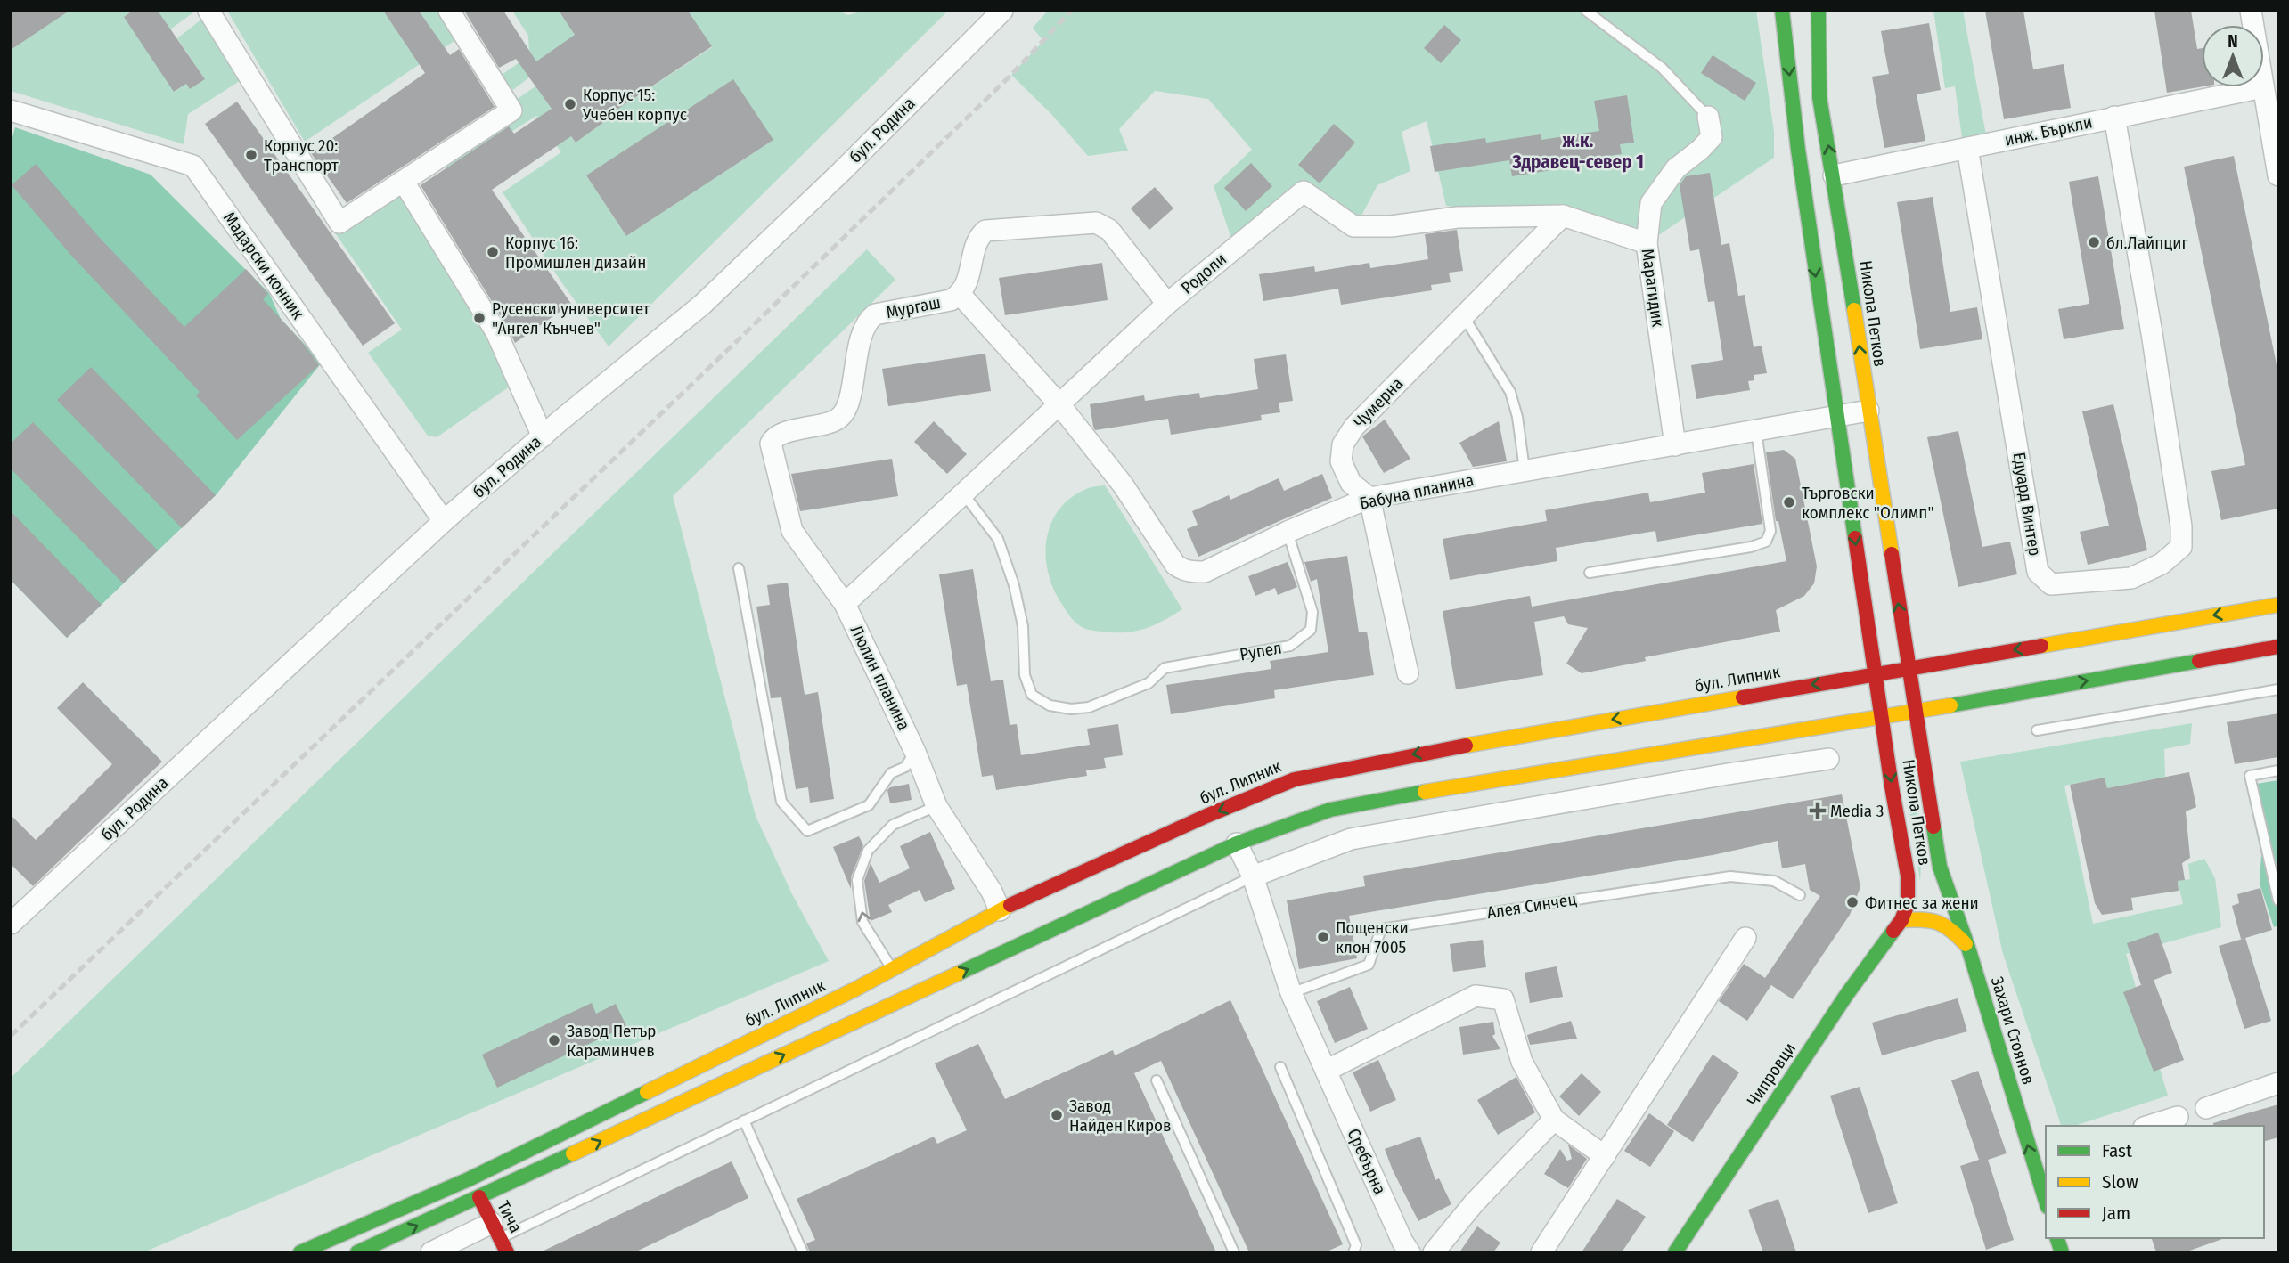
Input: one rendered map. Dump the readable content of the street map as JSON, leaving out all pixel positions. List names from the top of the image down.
{
  "streets": {
    "main road": [
      "Никола Петков",
      "бул. Липник",
      "Захари Стоянов",
      "Чипровци",
      "Тича"
    ],
    "street": [
      "бул. Родина",
      "инж. Бъркли",
      "Мадарски конник",
      "Родопи",
      "Марагидик",
      "Мургаш",
      "Чумерна",
      "Бабуна планина",
      "Едуард Винтер",
      "Люлин планина",
      "Сребърна"
    ],
    "lane": ["Рупел", "Алея Синчец"]
  },
  "crossings": [
    ["бул. Родина", "Мадарски конник"],
    ["инж. Бъркли", "Никола Петков"],
    ["инж. Бъркли", "Едуард Винтер"],
    ["Родопи", "Марагидик"],
    ["Родопи", "Мургаш"],
    ["Родопи", "Чумерна"],
    ["Родопи", "Бабуна планина"],
    ["Родопи", "Рупел"],
    ["Родопи", "Люлин планина"],
    ["Марагидик", "Бабуна планина"],
    ["Мургаш", "Бабуна планина"],
    ["Мургаш", "Люлин планина"],
    ["Никола Петков", "Бабуна планина"],
    ["Никола Петков", "бул. Липник"],
    ["Никола Петков", "Захари Стоянов"],
    ["Никола Петков", "Чипровци"],
    ["Чумерна", "Бабуна планина"],
    ["Бабуна планина", "Рупел"],
    ["Люлин планина", "бул. Липник"],
    ["Алея Синчец", "Сребърна"]
  ],
  "one_way": ["Захари Стоянов"],
  "districts": ["ж.к. Здравец-север 1"],
  "places": {
    "other": [
      "Корпус 15: Учебен корпус",
      "Корпус 20: Транспорт",
      "бл.Лайпциг",
      "Корпус 16: Промишлен дизайн",
      "Русенски университет \"Ангел Кънчев\"",
      "Търговски комплекс \"Олимп\"",
      "Фитнес за жени",
      "Пощенски клон 7005",
      "Завод Петър Караминчев",
      "Завод Найден Киров"
    ],
    "health": ["Media 3"]
  },
  "legend": ["Fast", "Slow", "Jam"],
  "north": "top"
}
